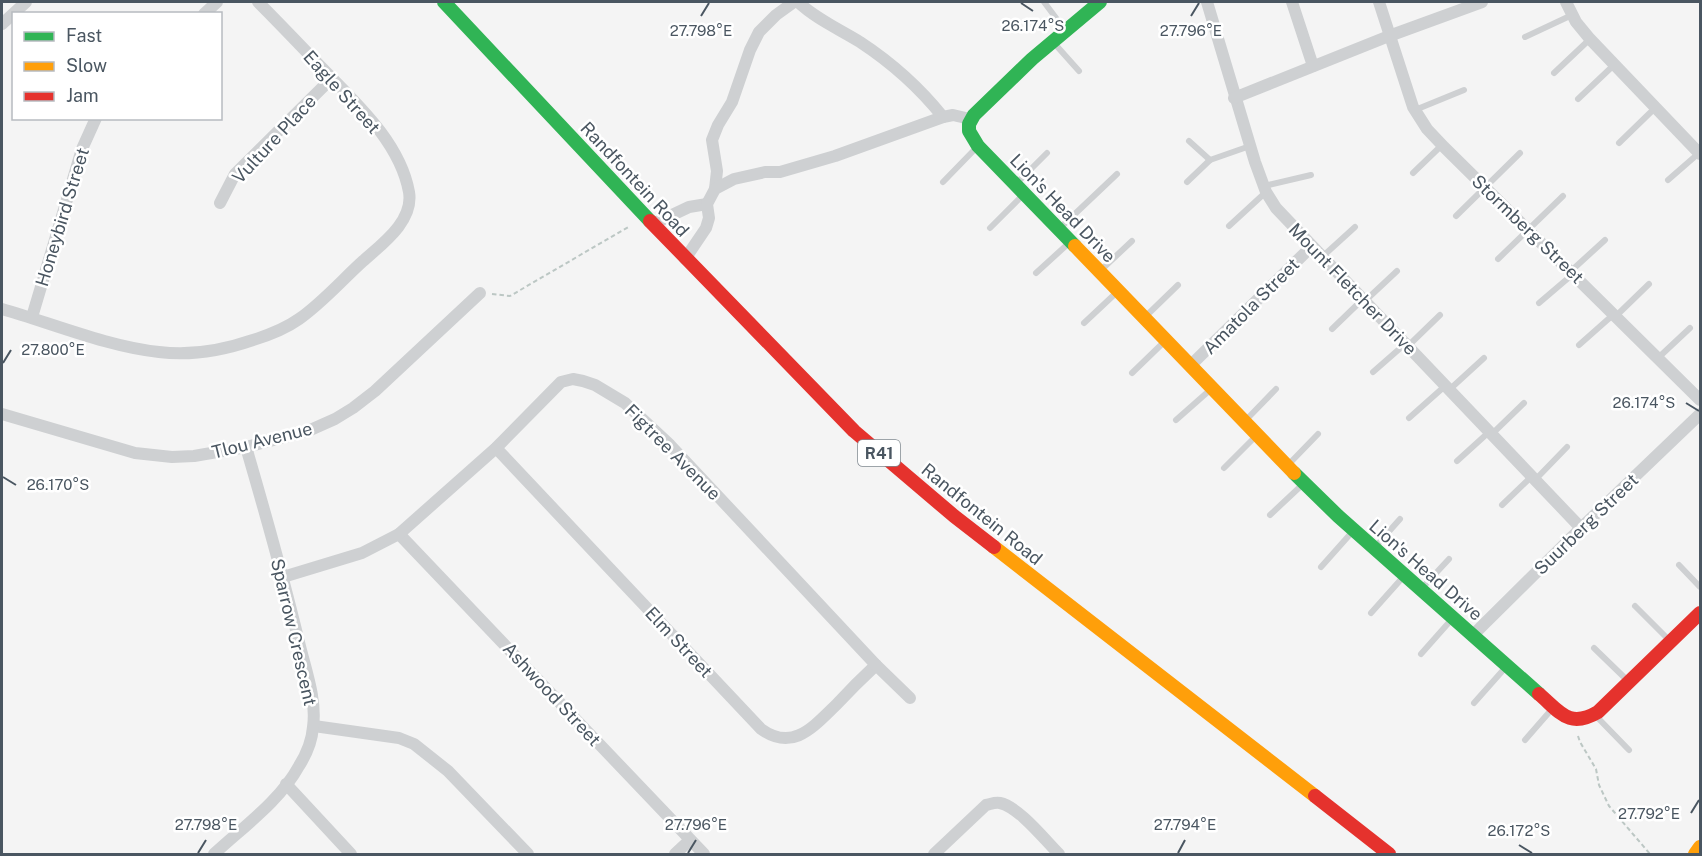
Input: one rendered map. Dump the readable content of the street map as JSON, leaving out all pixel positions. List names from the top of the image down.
{
  "streets": {
    "main road": ["Randfontein Road", "Lion's Head Drive", "R41"],
    "street": [
      "Eagle Street",
      "Vulture Place",
      "Honeybird Street",
      "Stormberg Street",
      "Mount Fletcher Drive",
      "Amatola Street",
      "Tlou Avenue",
      "Figtree Avenue",
      "Suurberg Street",
      "Sparrow Crescent",
      "Elm Street",
      "Ashwood Street"
    ]
  },
  "crossings": [
    ["Eagle Street", "Vulture Place"],
    ["Eagle Street", "Honeybird Street"],
    ["Lion's Head Drive", "Amatola Street"],
    ["Lion's Head Drive", "Suurberg Street"],
    ["Mount Fletcher Drive", "Amatola Street"],
    ["Mount Fletcher Drive", "Suurberg Street"],
    ["Tlou Avenue", "Sparrow Crescent"],
    ["Figtree Avenue", "Sparrow Crescent"],
    ["Figtree Avenue", "Elm Street"],
    ["Figtree Avenue", "Ashwood Street"]
  ],
  "legend": ["Fast", "Slow", "Jam"],
  "coordinates": [
    "26.174°S",
    "27.798°E",
    "27.796°E",
    "27.800°E",
    "26.170°S",
    "27.792°E",
    "27.794°E",
    "26.172°S"
  ]
}
